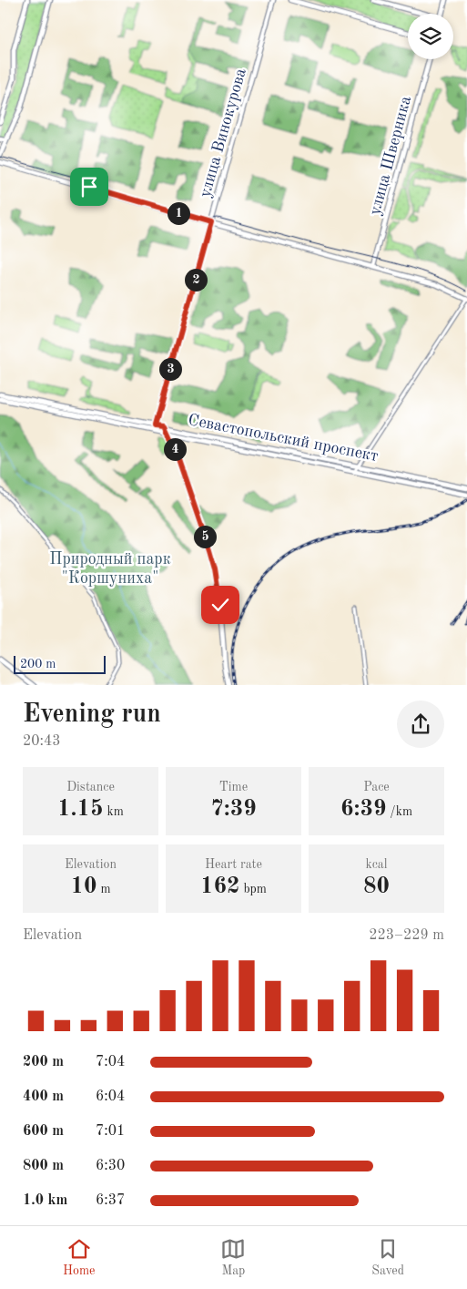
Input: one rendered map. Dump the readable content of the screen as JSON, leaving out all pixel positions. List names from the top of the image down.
{
  "streets": {
    "main road": ["улица Винокурова", "улица Шверника", "Севастопольский проспект"]
  },
  "crossings": [
    ["улица Винокурова", "Севастопольский проспект"]
  ],
  "parks": ["Природный парк \"Коршуниха\""],
  "scale_bar": "200 m",
  "page": {
    "pins": [
      "1",
      "2",
      "3",
      "4",
      "5"
    ],
    "scale": "200 m",
    "heading": ["Evening run", "20:43"],
    "stats": [
      ["Distance", "1.15 km"],
      ["Time", "7:39"],
      ["Pace", "6:39 /km"],
      ["Elevation", "10 m"],
      ["Heart rate", "162 bpm"],
      ["kcal", "80"]
    ],
    "chart": ["Elevation", "223–229 m"],
    "list": [
      {
        "name": "200 m",
        "note": "7:04"
      },
      {
        "name": "400 m",
        "note": "6:04"
      },
      {
        "name": "600 m",
        "note": "7:01"
      },
      {
        "name": "800 m",
        "note": "6:30"
      },
      {
        "name": "1.0 km",
        "note": "6:37"
      }
    ],
    "tabs": ["Home", "Map", "Saved"]
  }
}
